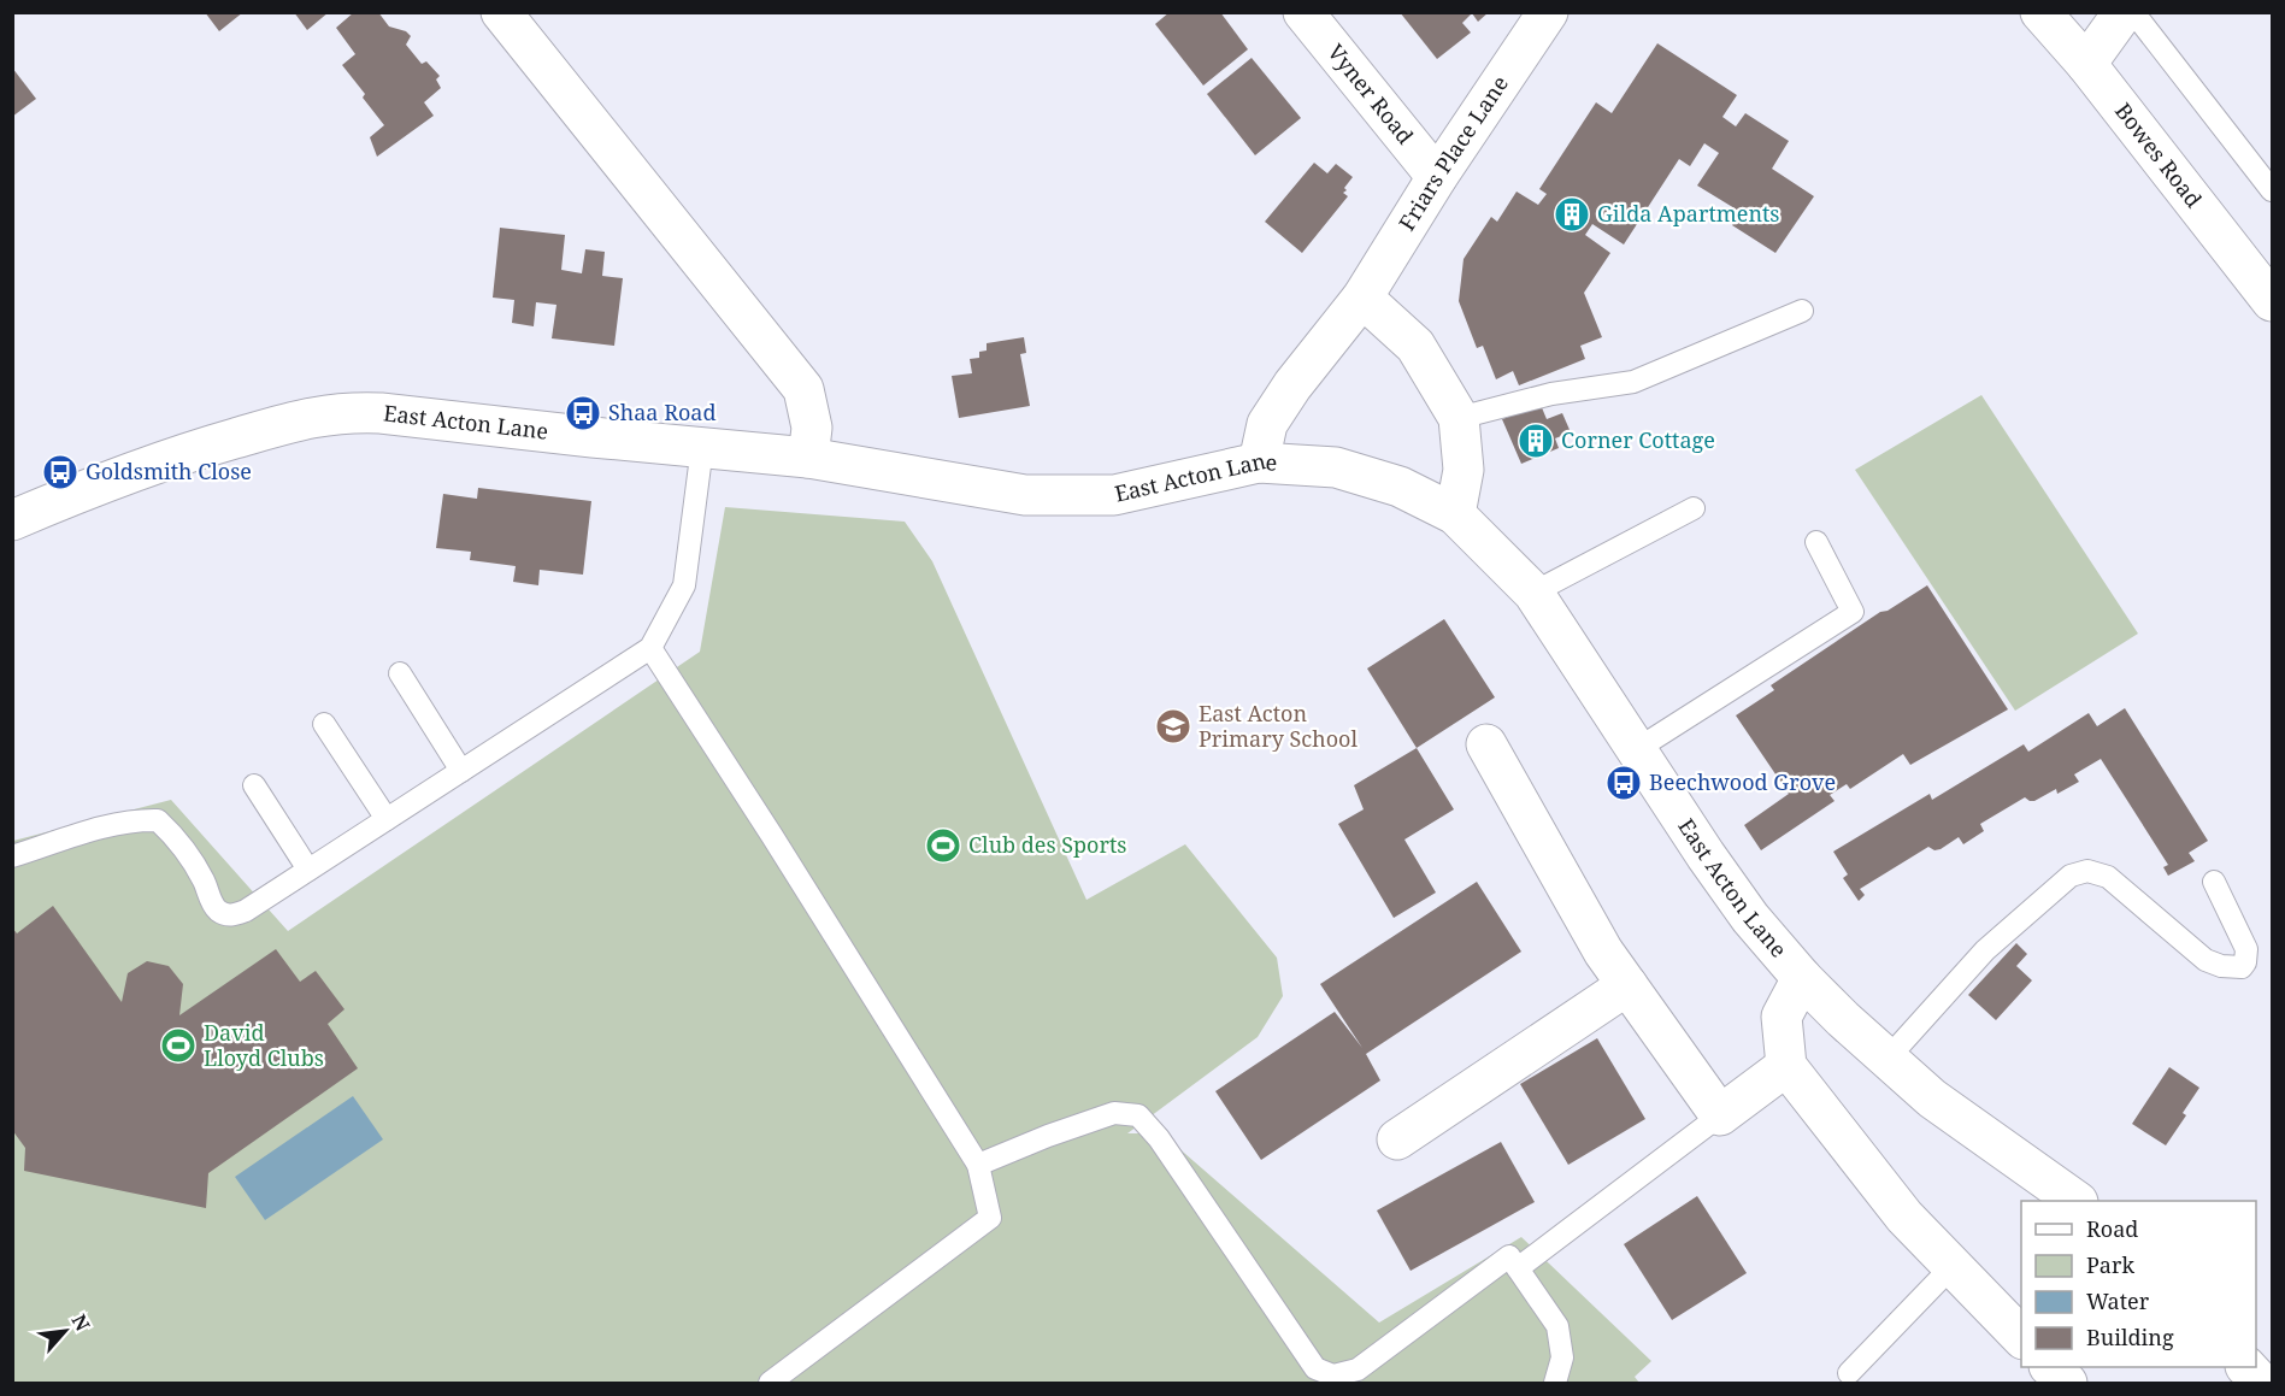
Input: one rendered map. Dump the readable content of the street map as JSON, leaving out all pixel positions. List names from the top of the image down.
{
  "streets": {
    "street": [
      "Vyner Road",
      "Friars Place Lane",
      "Bowes Road",
      "East Acton Lane"
    ]
  },
  "crossings": [
    ["Vyner Road", "Friars Place Lane"],
    ["Friars Place Lane", "East Acton Lane"]
  ],
  "places": {
    "building": ["Gilda Apartments", "Corner Cottage"],
    "bus stop": ["Shaa Road", "Goldsmith Close", "Beechwood Grove"],
    "school or university": ["East Acton Primary School"],
    "sports": ["Club des Sports", "David Lloyd Clubs"]
  },
  "legend": [
    "Road",
    "Park",
    "Water",
    "Building"
  ],
  "north": "top right"
}
